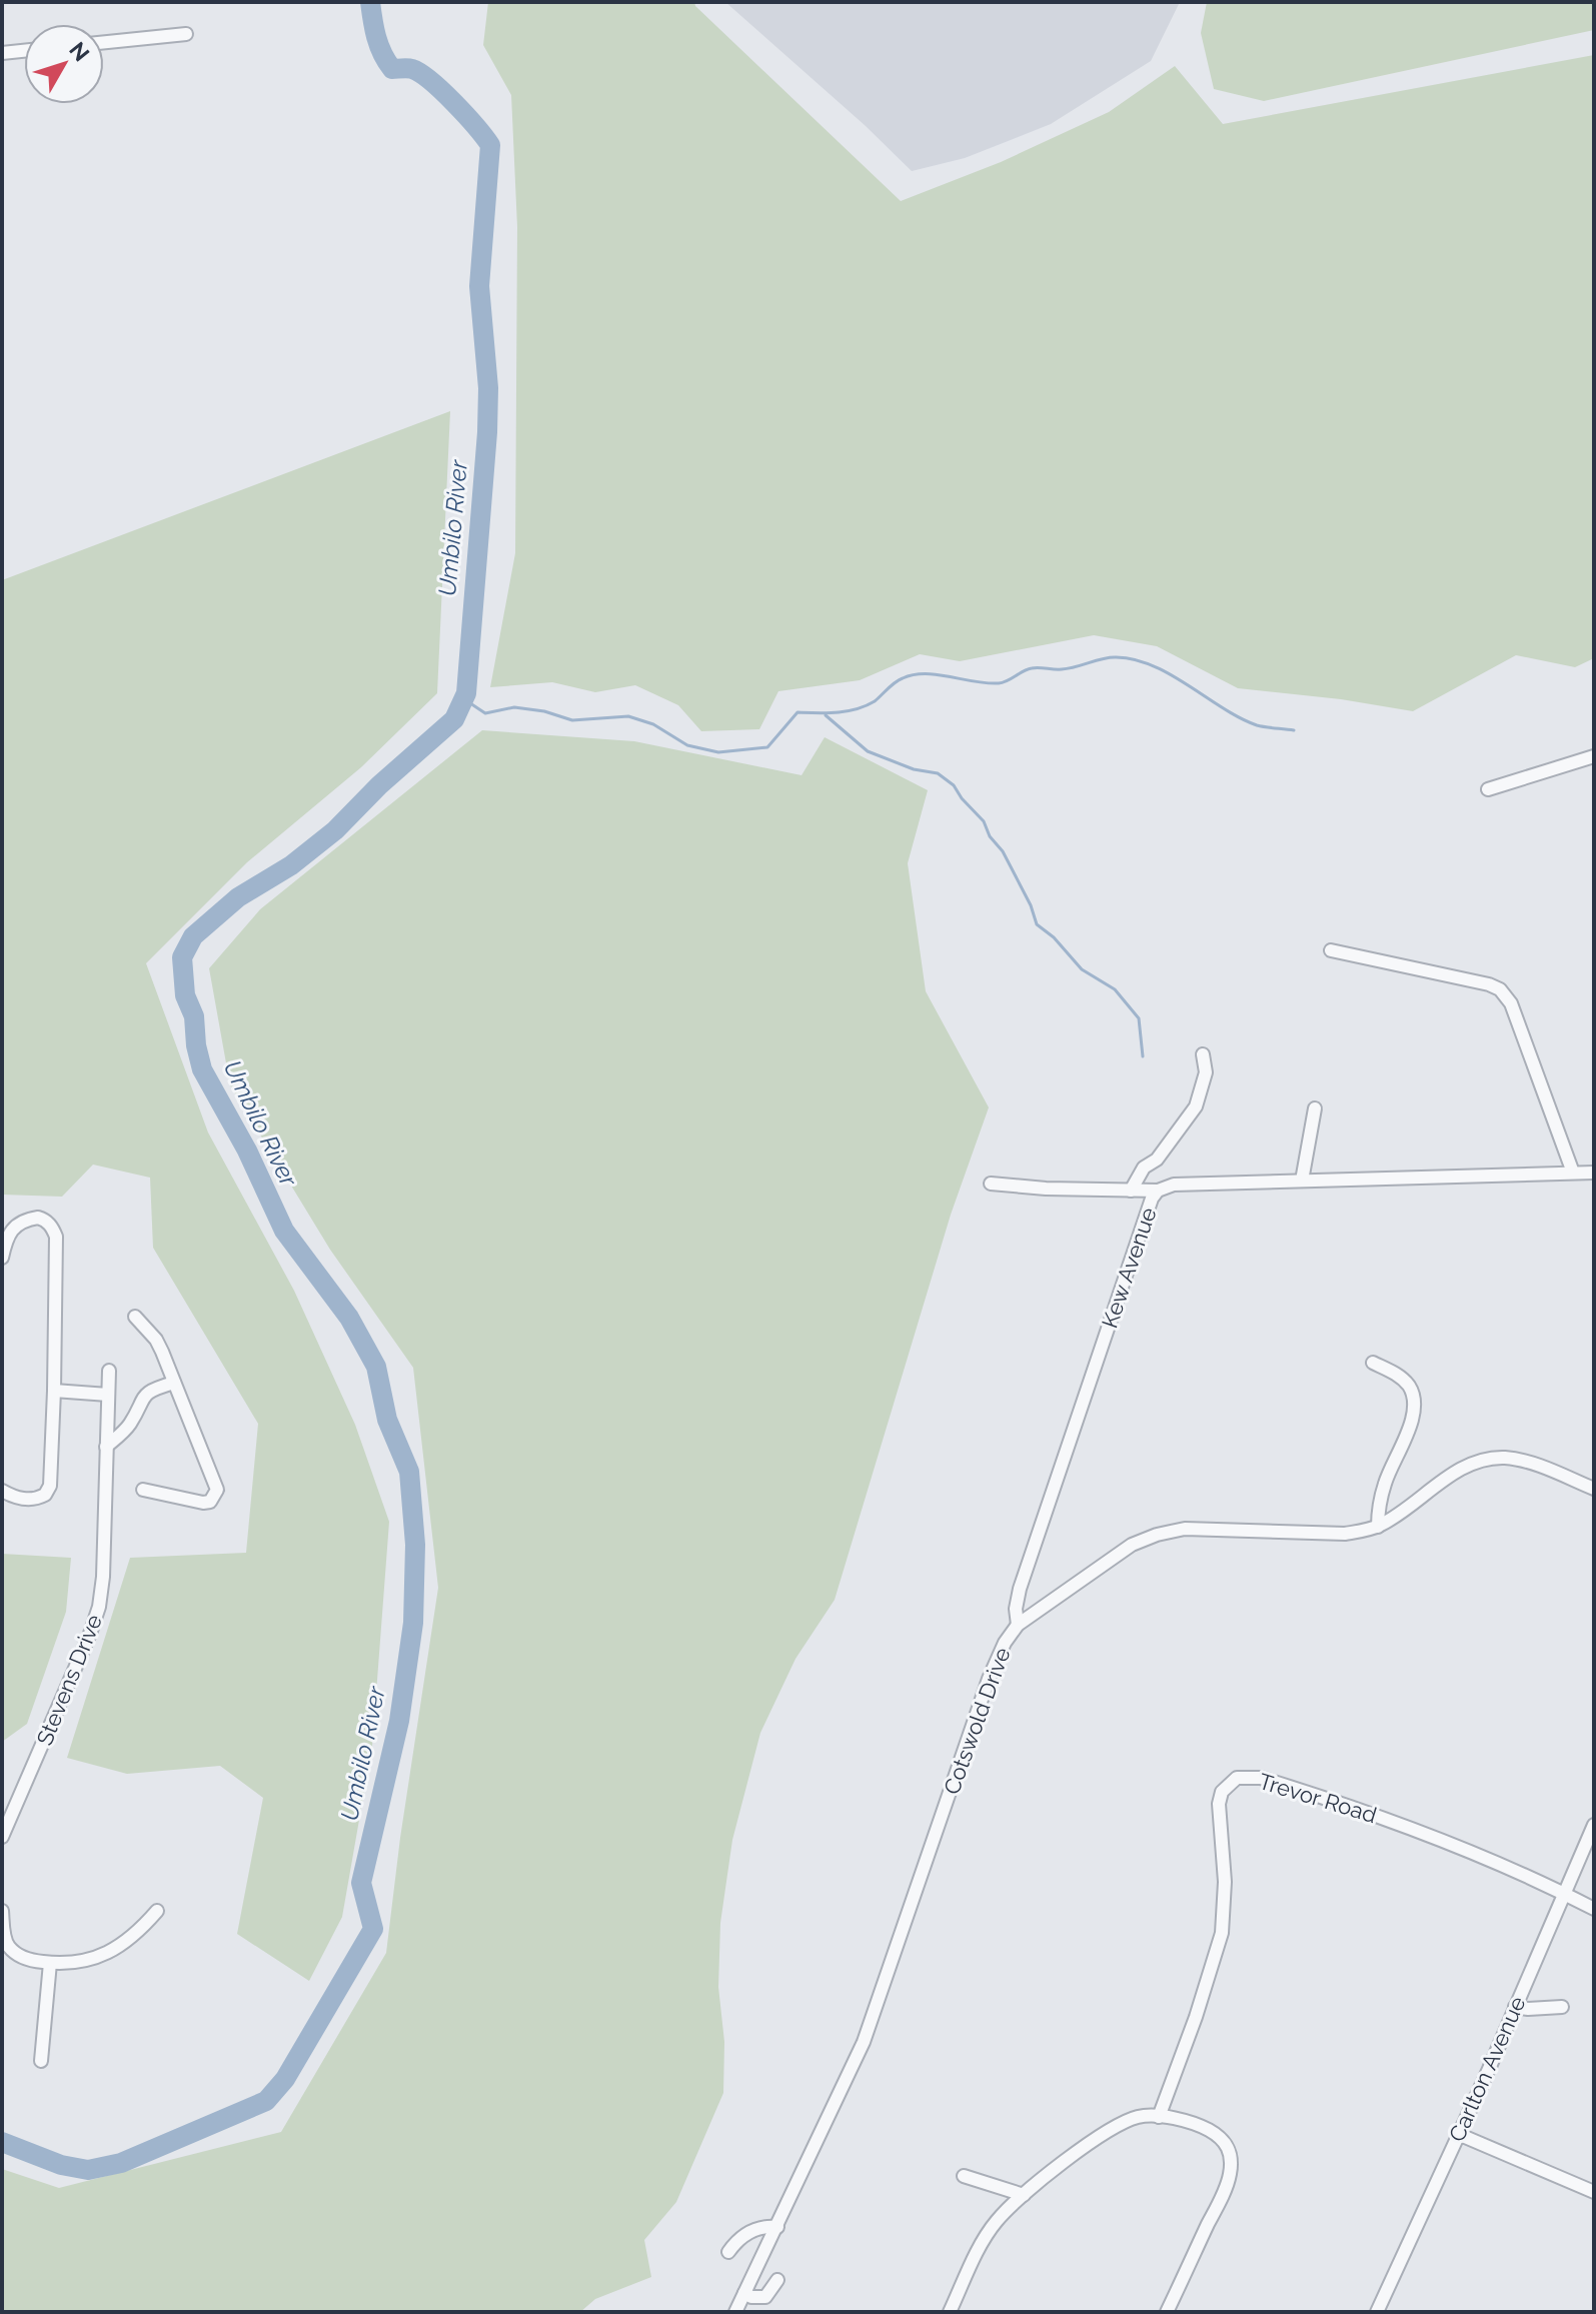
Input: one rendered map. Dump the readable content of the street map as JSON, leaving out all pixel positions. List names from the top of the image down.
{
  "streets": {
    "street": [
      "Kew Avenue",
      "Stevens Drive",
      "Cotswold Drive",
      "Trevor Road",
      "Carlton Avenue"
    ]
  },
  "crossings": [
    ["Kew Avenue", "Cotswold Drive"],
    ["Trevor Road", "Carlton Avenue"]
  ],
  "water": ["Umbilo River"],
  "north": "top right"
}
